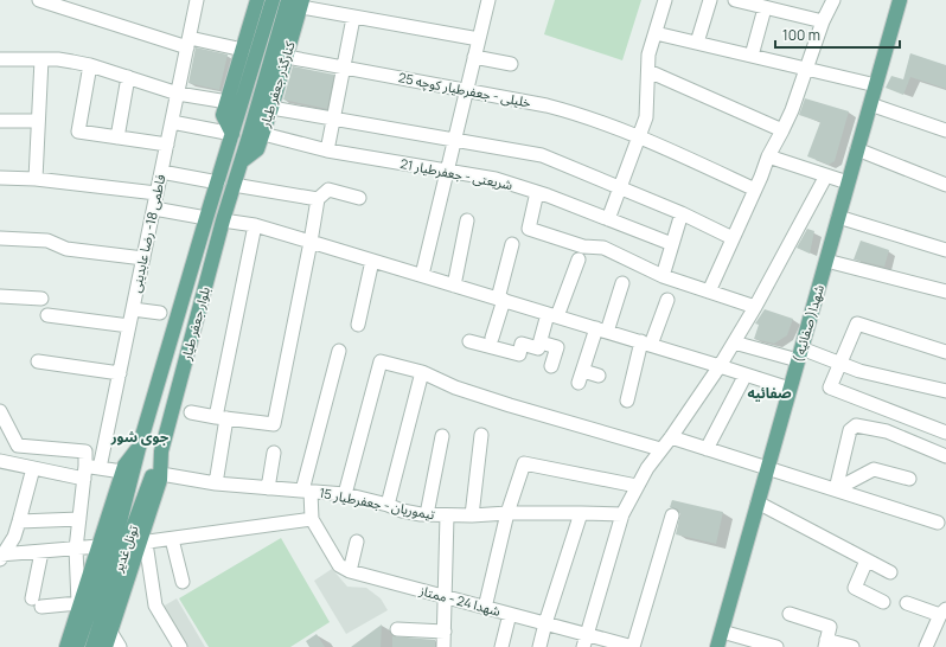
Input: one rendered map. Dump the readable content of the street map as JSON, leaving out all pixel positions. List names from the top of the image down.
{
  "streets": {
    "main road": [
      "کنارگذر جعفر طیار",
      "بلوار جعفر طیار",
      "شهدا( صفائیه )",
      "تونل غدیر"
    ],
    "street": [
      "خلیلی - جعفرطیار کوچه 25",
      "شریعتی - جعفرطیار 21",
      "فاطمی 18- رضا عابدینی",
      "تیموریان - جعفرطیار 15",
      "شهدا 24 - ممتاز"
    ]
  },
  "crossings": [
    ["کنارگذر جعفر طیار", "خلیلی - جعفرطیار کوچه 25"],
    ["کنارگذر جعفر طیار", "شریعتی - جعفرطیار 21"],
    ["کنارگذر جعفر طیار", "بلوار جعفر طیار"],
    ["بلوار جعفر طیار", "تیموریان - جعفرطیار 15"],
    ["بلوار جعفر طیار", "تونل غدیر"]
  ],
  "districts": ["صفائیه", "جوی شور"],
  "scale_bar": "100 m"
}
